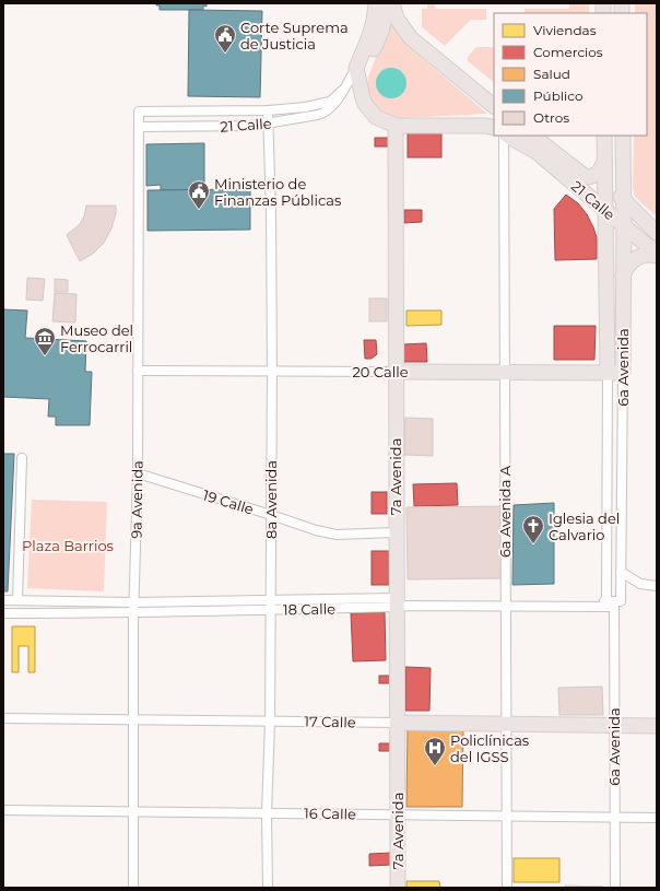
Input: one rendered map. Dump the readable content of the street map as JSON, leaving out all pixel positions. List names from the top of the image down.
{
  "streets": {
    "main road": [
      "21 Calle",
      "6a Avenida",
      "20 Calle",
      "7a Avenida",
      "17 Calle"
    ],
    "street": [
      "9a Avenida",
      "8a Avenida",
      "19 Calle",
      "6a Avenida A",
      "18 Calle",
      "16 Calle"
    ]
  },
  "crossings": [
    ["21 Calle", "6a Avenida"],
    ["21 Calle", "9a Avenida"],
    ["21 Calle", "8a Avenida"],
    ["6a Avenida", "20 Calle"],
    ["6a Avenida", "18 Calle"],
    ["6a Avenida", "17 Calle"],
    ["6a Avenida", "16 Calle"],
    ["20 Calle", "7a Avenida"],
    ["20 Calle", "9a Avenida"],
    ["20 Calle", "8a Avenida"],
    ["20 Calle", "6a Avenida A"],
    ["7a Avenida", "19 Calle"],
    ["7a Avenida", "18 Calle"],
    ["7a Avenida", "17 Calle"],
    ["7a Avenida", "16 Calle"],
    ["9a Avenida", "19 Calle"],
    ["9a Avenida", "18 Calle"],
    ["9a Avenida", "17 Calle"],
    ["9a Avenida", "16 Calle"],
    ["8a Avenida", "19 Calle"],
    ["8a Avenida", "18 Calle"],
    ["8a Avenida", "17 Calle"],
    ["8a Avenida", "16 Calle"],
    ["6a Avenida A", "18 Calle"],
    ["6a Avenida A", "17 Calle"],
    ["6a Avenida A", "16 Calle"]
  ],
  "parks": ["Plaza Barrios"],
  "places": {
    "public building": ["Corte Suprema de Justicia", "Ministerio de Finanzas Públicas"],
    "museum": ["Museo del Ferrocarril"],
    "church": ["Iglesia del Calvario"],
    "hospital": ["Policlínicas del IGSS"]
  },
  "legend": [
    "Viviendas",
    "Comercios",
    "Salud",
    "Público",
    "Otros"
  ]
}
